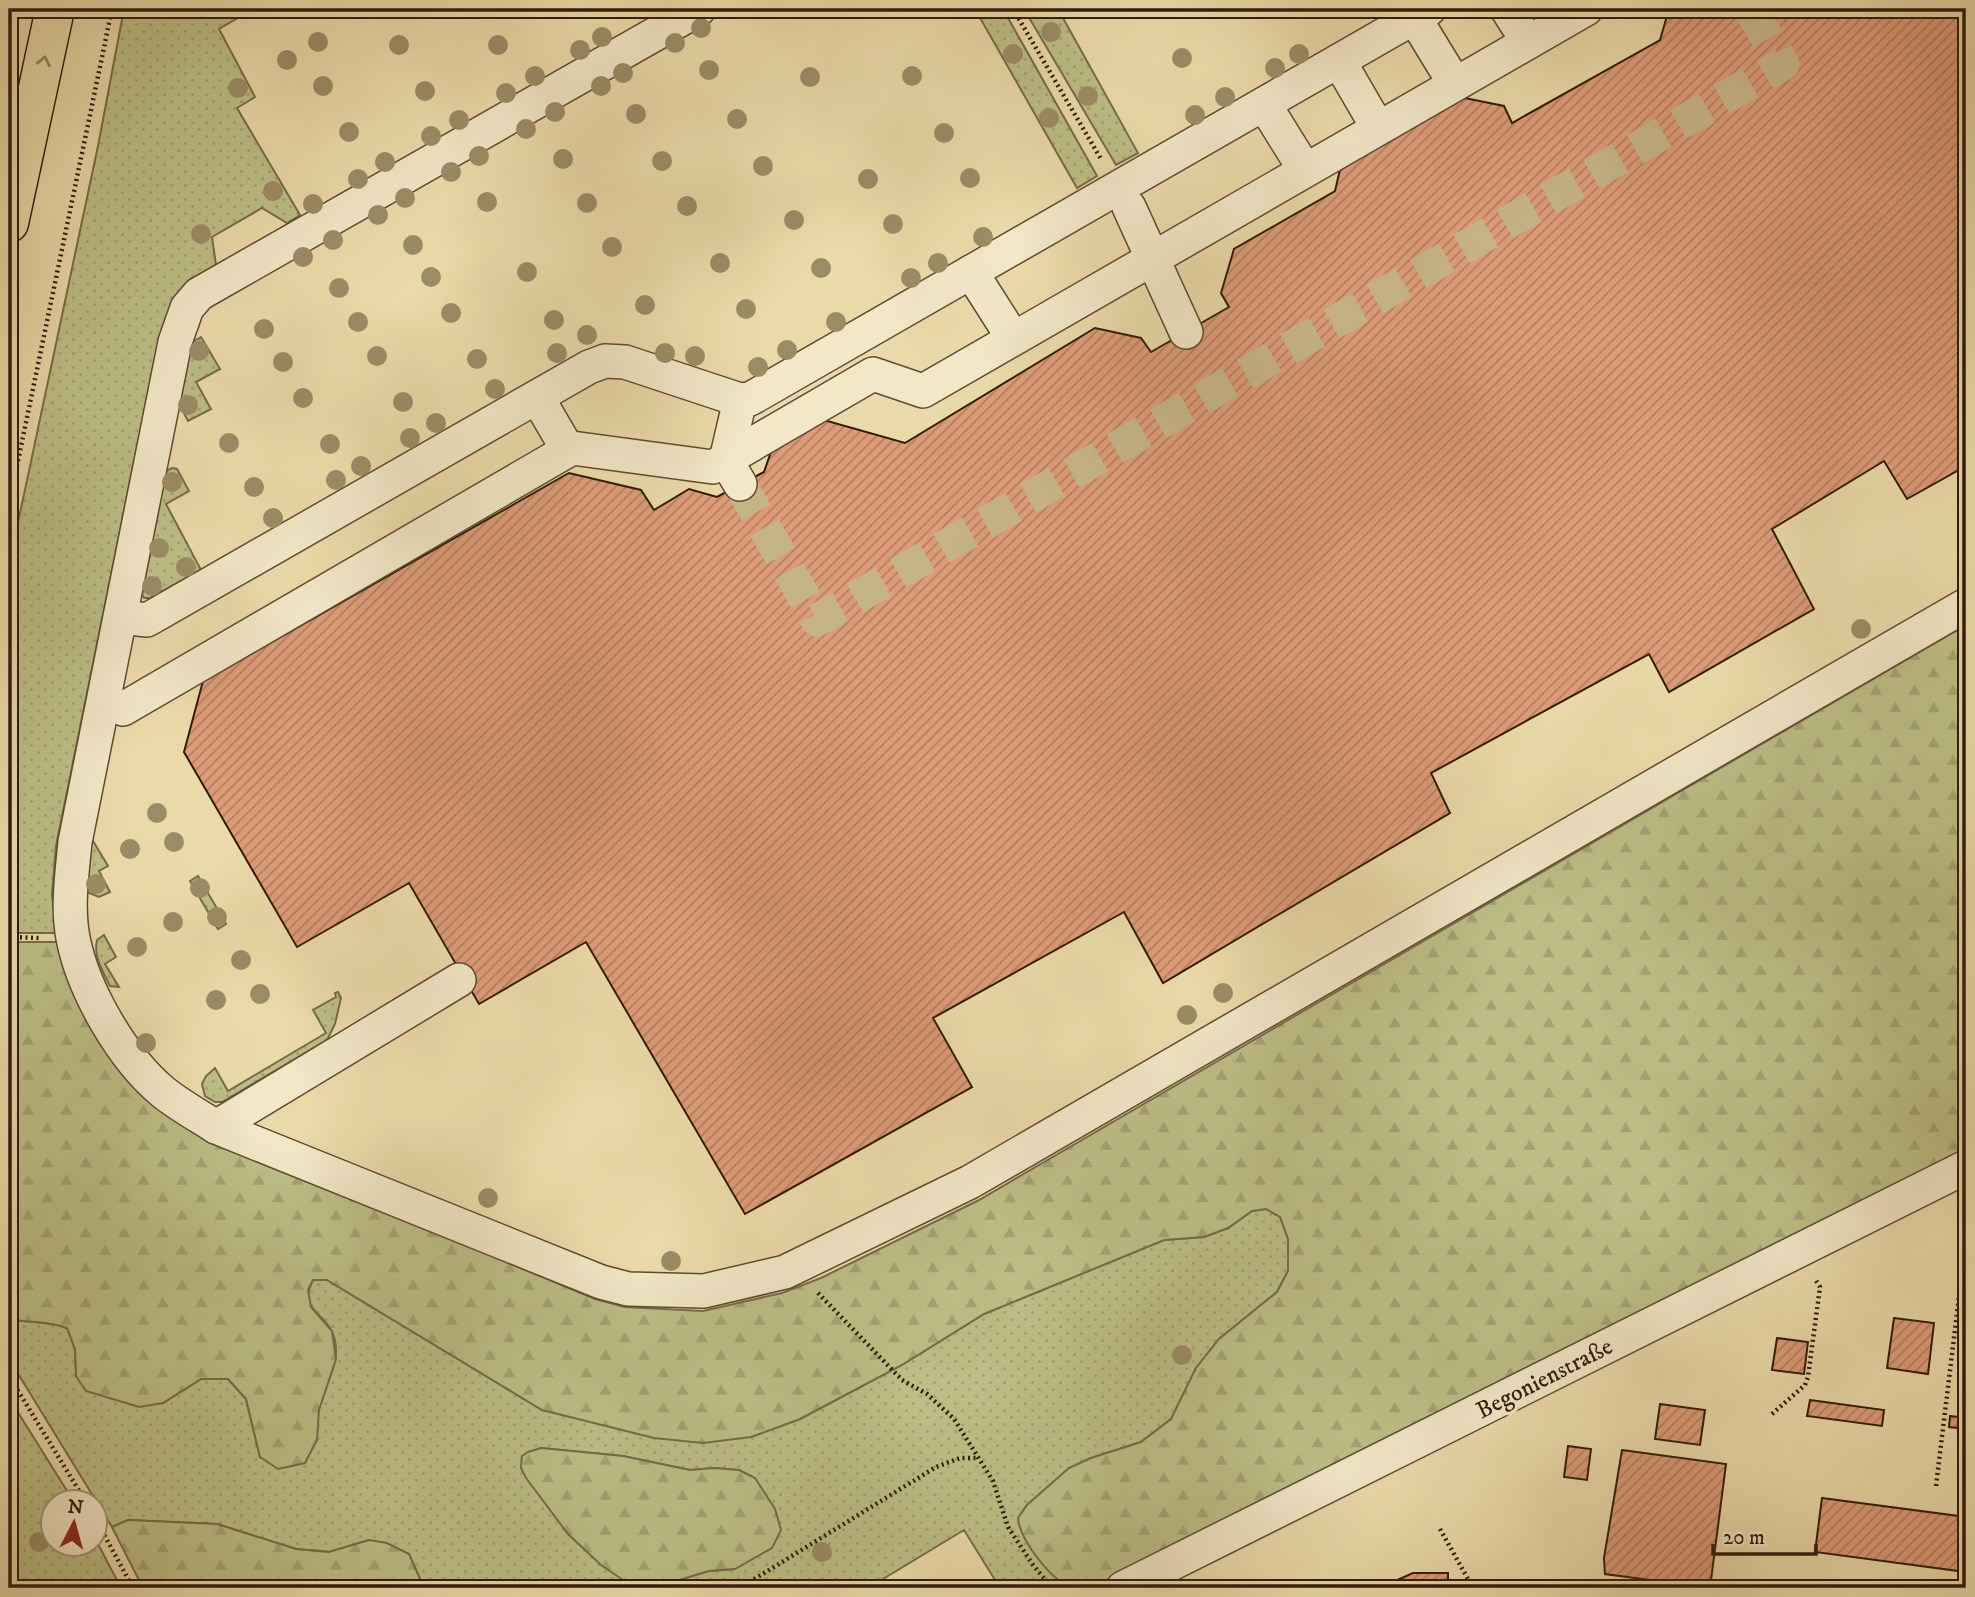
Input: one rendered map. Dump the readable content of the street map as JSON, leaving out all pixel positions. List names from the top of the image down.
{
  "streets": {
    "street": ["Begonienstraße"]
  },
  "scale_bar": "20 m",
  "north": "top"
}
